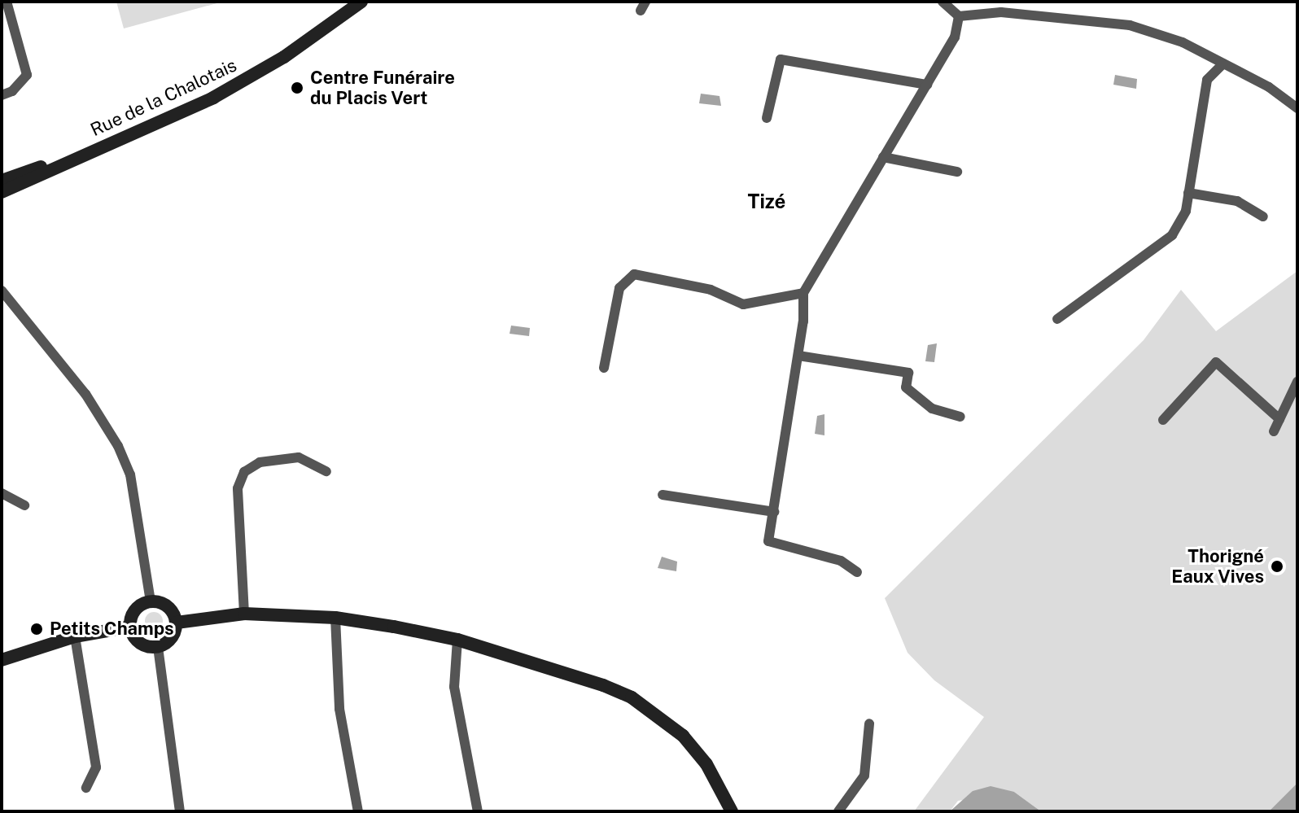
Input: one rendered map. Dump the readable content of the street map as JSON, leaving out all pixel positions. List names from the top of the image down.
{
  "streets": {
    "street": ["Rue de la Chalotais"]
  },
  "districts": ["Tizé"],
  "places": ["Centre Funéraire du Placis Vert", "Thorigné Eaux Vives", "Petits Champs"]
}
